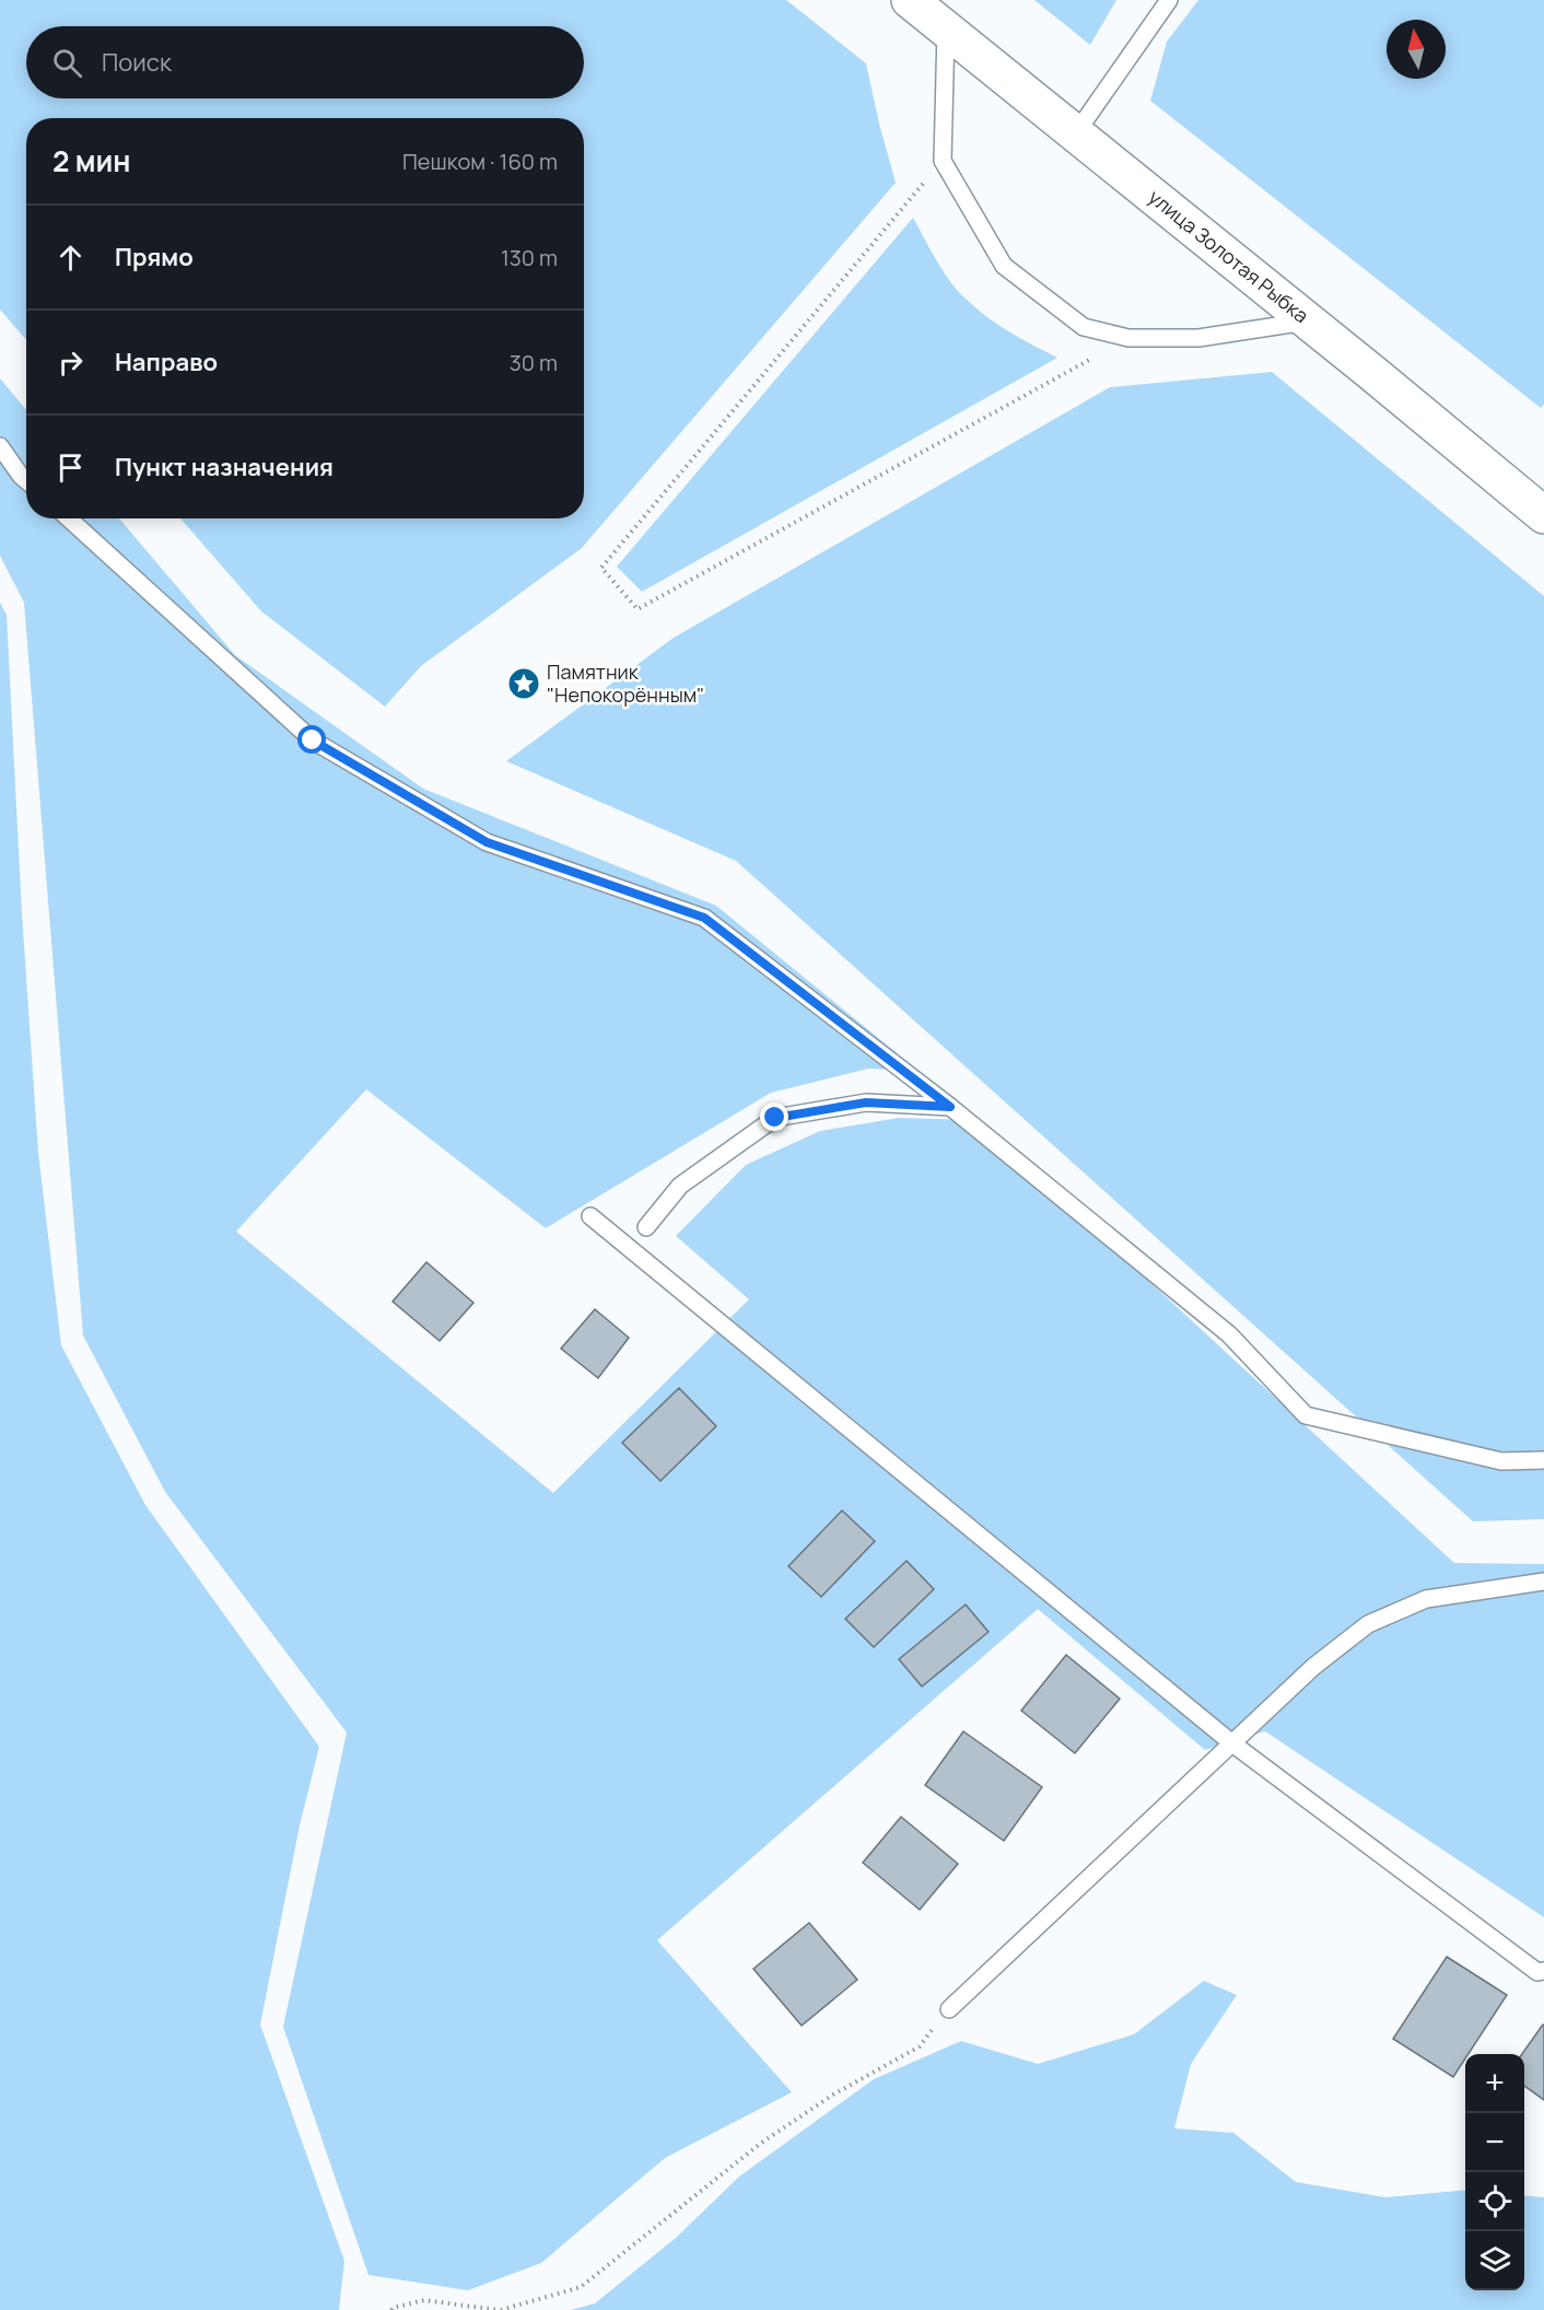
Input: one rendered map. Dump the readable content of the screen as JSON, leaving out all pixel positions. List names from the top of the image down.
{
  "streets": {
    "highway": ["улица Золотая Рыбка"]
  },
  "places": {
    "place": ["Памятник \"Непокорённым\""]
  },
  "north": "top",
  "page": {
    "search": "Поиск",
    "heading": ["2 мин", "Пешком · 160 m"],
    "list": [
      ["Прямо", "130 m"],
      ["Направо", "30 m"],
      "Пункт назначения"
    ],
    "map_buttons": ["+", "−"]
  }
}
